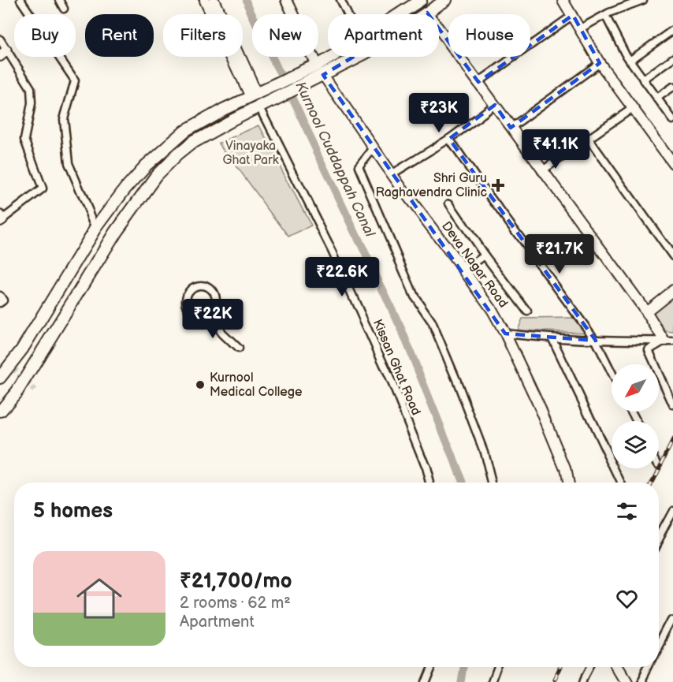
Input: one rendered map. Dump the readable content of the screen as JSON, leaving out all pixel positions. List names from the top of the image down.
{
  "streets": {
    "street": ["Deva Nagar Road", "Kissan Ghat Road"]
  },
  "water": ["Kurnool Cuddappah Canal"],
  "parks": ["Vinayaka Ghat Park"],
  "places": {
    "health": ["Shri Guru Raghavendra Clinic"],
    "other": ["Kurnool Medical College"]
  },
  "north": "bottom left",
  "page": {
    "chip": [
      "Buy",
      "Rent",
      "Filters",
      "New",
      "Apartment",
      "House"
    ],
    "price": [
      "₹23K",
      "₹41.1K",
      "₹21.7K",
      "₹22.6K",
      "₹22K"
    ],
    "heading": "5 homes",
    "list": [
      {
        "name": "₹21,700/mo",
        "note": "2 rooms · 62 m² · Apartment"
      }
    ]
  }
}
